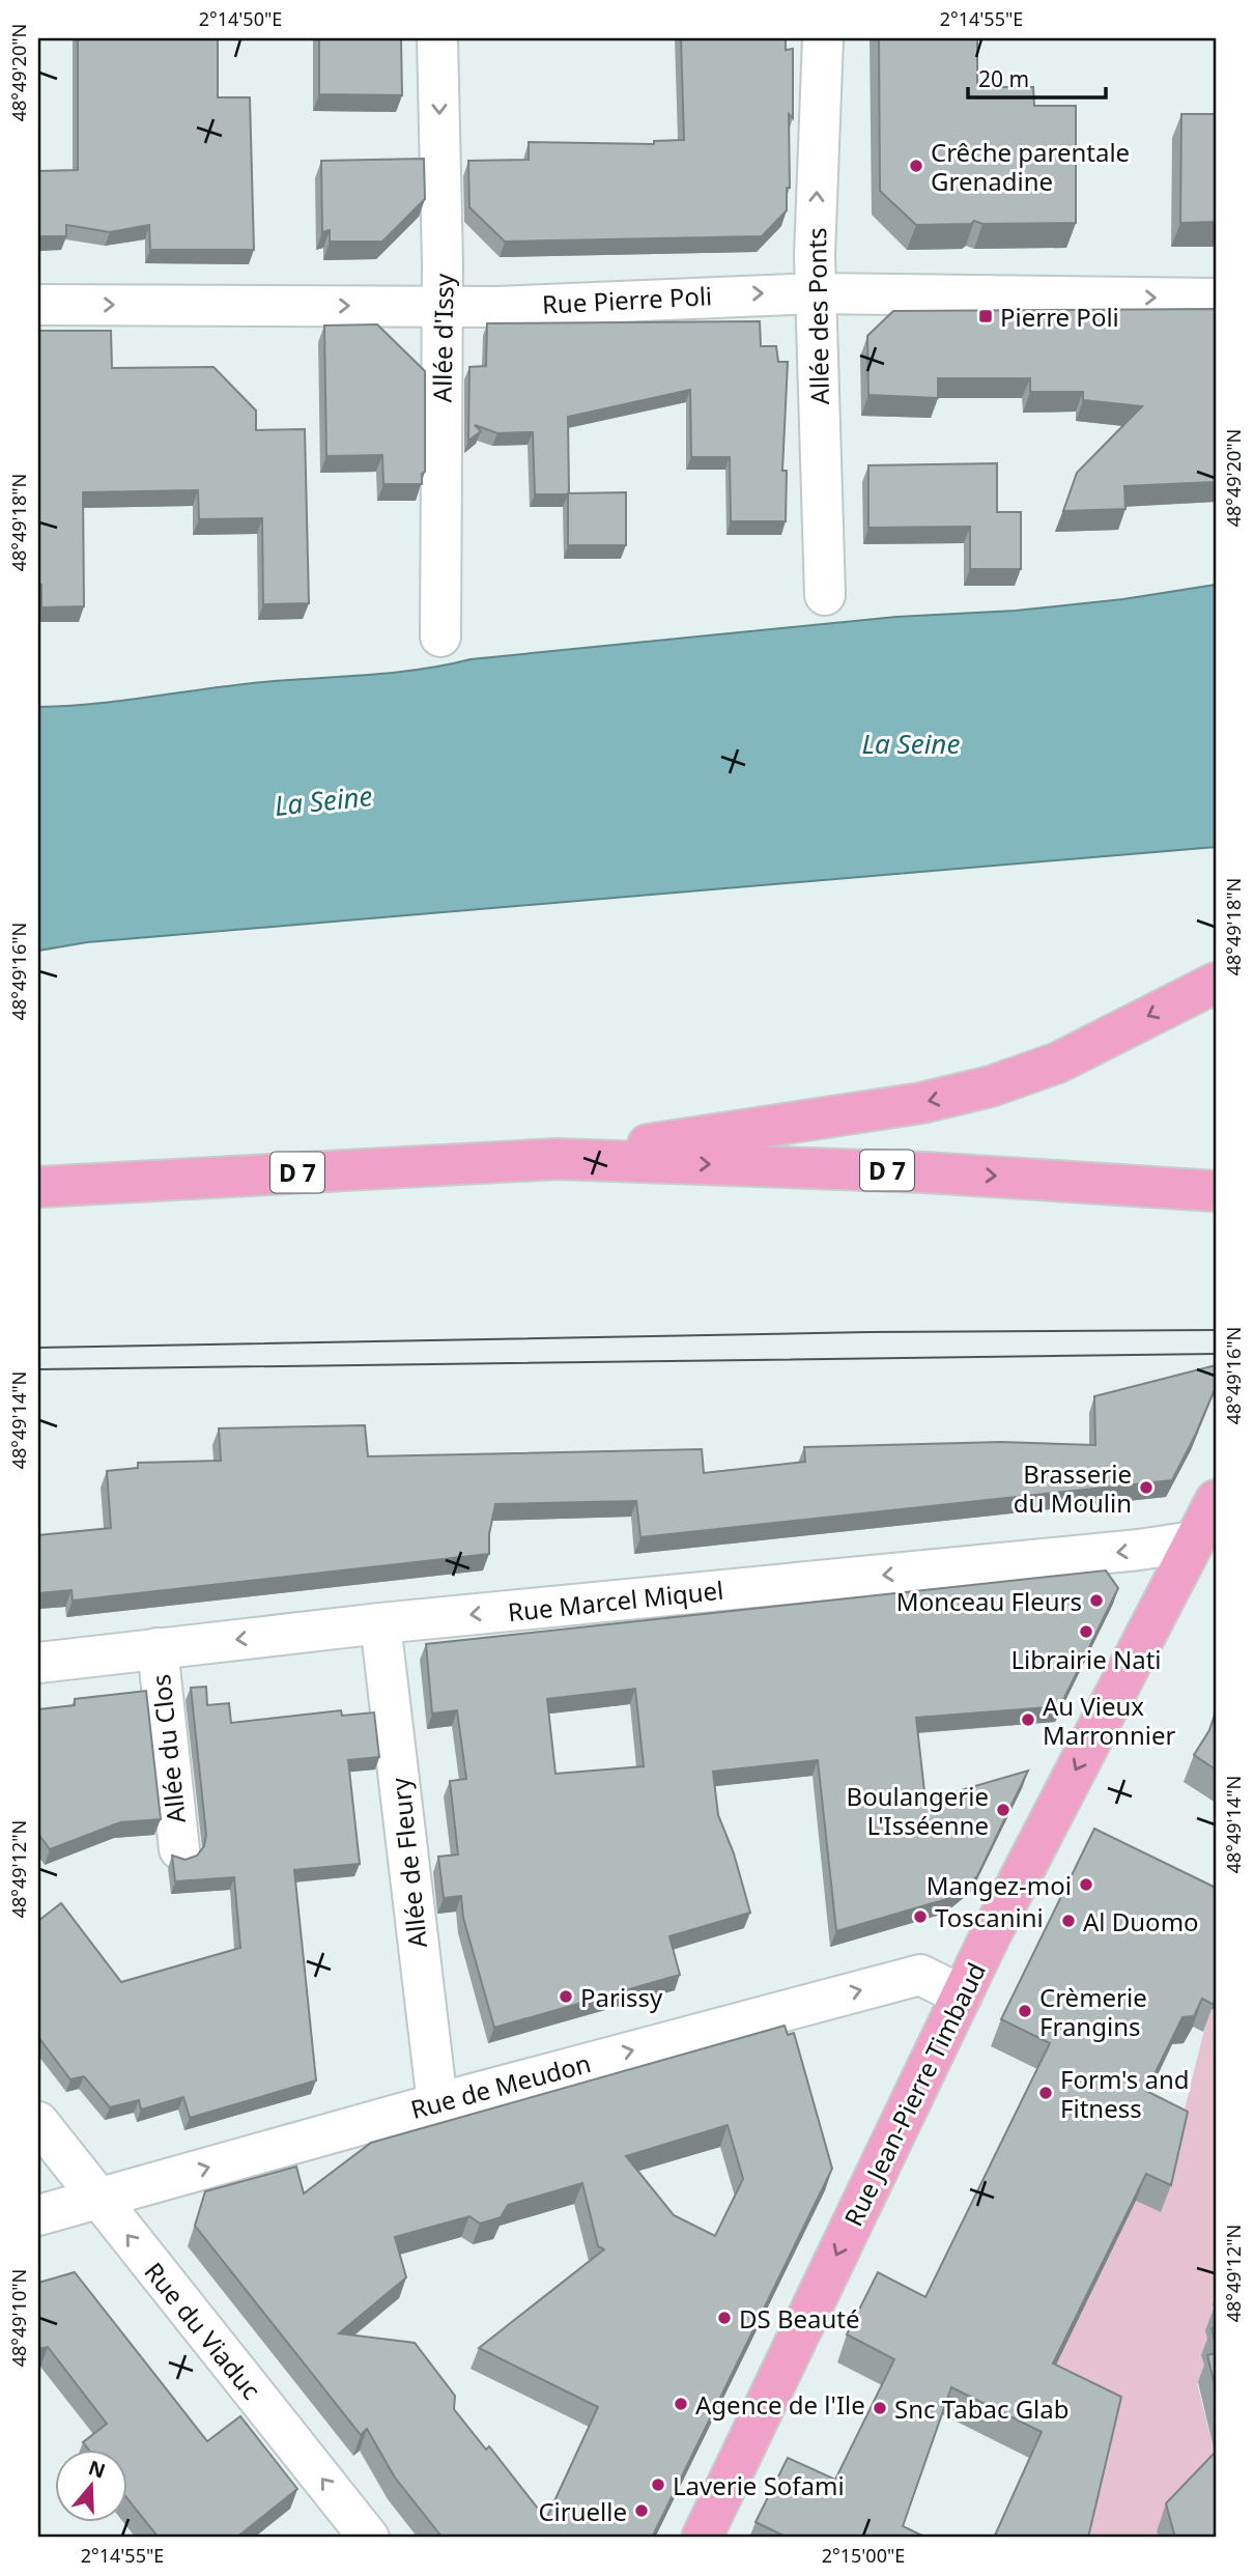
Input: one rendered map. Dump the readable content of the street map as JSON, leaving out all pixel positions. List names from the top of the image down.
{
  "streets": {
    "main road": ["D 7", "Rue Jean-Pierre Timbaud"],
    "street": [
      "Rue Pierre Poli",
      "Allée des Ponts",
      "Allée d'Issy",
      "Rue Marcel Miquel",
      "Allée du Clos",
      "Allée de Fleury",
      "Rue de Meudon",
      "Rue du Viaduc"
    ]
  },
  "crossings": [
    ["Rue Pierre Poli", "Allée des Ponts"],
    ["Rue Pierre Poli", "Allée d'Issy"],
    ["Rue Marcel Miquel", "Allée du Clos"],
    ["Rue Marcel Miquel", "Allée de Fleury"],
    ["Rue Marcel Miquel", "Rue Jean-Pierre Timbaud"],
    ["Allée de Fleury", "Rue de Meudon"],
    ["Rue de Meudon", "Rue Jean-Pierre Timbaud"],
    ["Rue de Meudon", "Rue du Viaduc"]
  ],
  "one_way": [
    "Rue Pierre Poli",
    "Allée des Ponts",
    "Allée d'Issy",
    "Rue Marcel Miquel",
    "Rue de Meudon",
    "Rue Jean-Pierre Timbaud",
    "Rue du Viaduc"
  ],
  "water": ["La Seine"],
  "places": {
    "other": [
      "Crêche parentale Grenadine",
      "Brasserie du Moulin",
      "Monceau Fleurs",
      "Librairie Nati",
      "Au Vieux Marronnier",
      "Boulangerie L'Isséenne",
      "Mangez-moi",
      "Toscanini",
      "Al Duomo",
      "Parissy",
      "Crèmerie Frangins",
      "Form's and Fitness",
      "DS Beauté",
      "Agence de l'Ile",
      "Snc Tabac Glab",
      "Laverie Sofami",
      "Ciruelle"
    ],
    "transit": ["Pierre Poli"]
  },
  "scale_bar": "20 m",
  "north": "top",
  "coordinates": [
    "2°14'50\"E",
    "2°14'55\"E",
    "48°49'20\"N",
    "48°49'18\"N",
    "48°49'16\"N",
    "48°49'14\"N",
    "48°49'12\"N",
    "48°49'10\"N",
    "2°15'00\"E"
  ]
}
